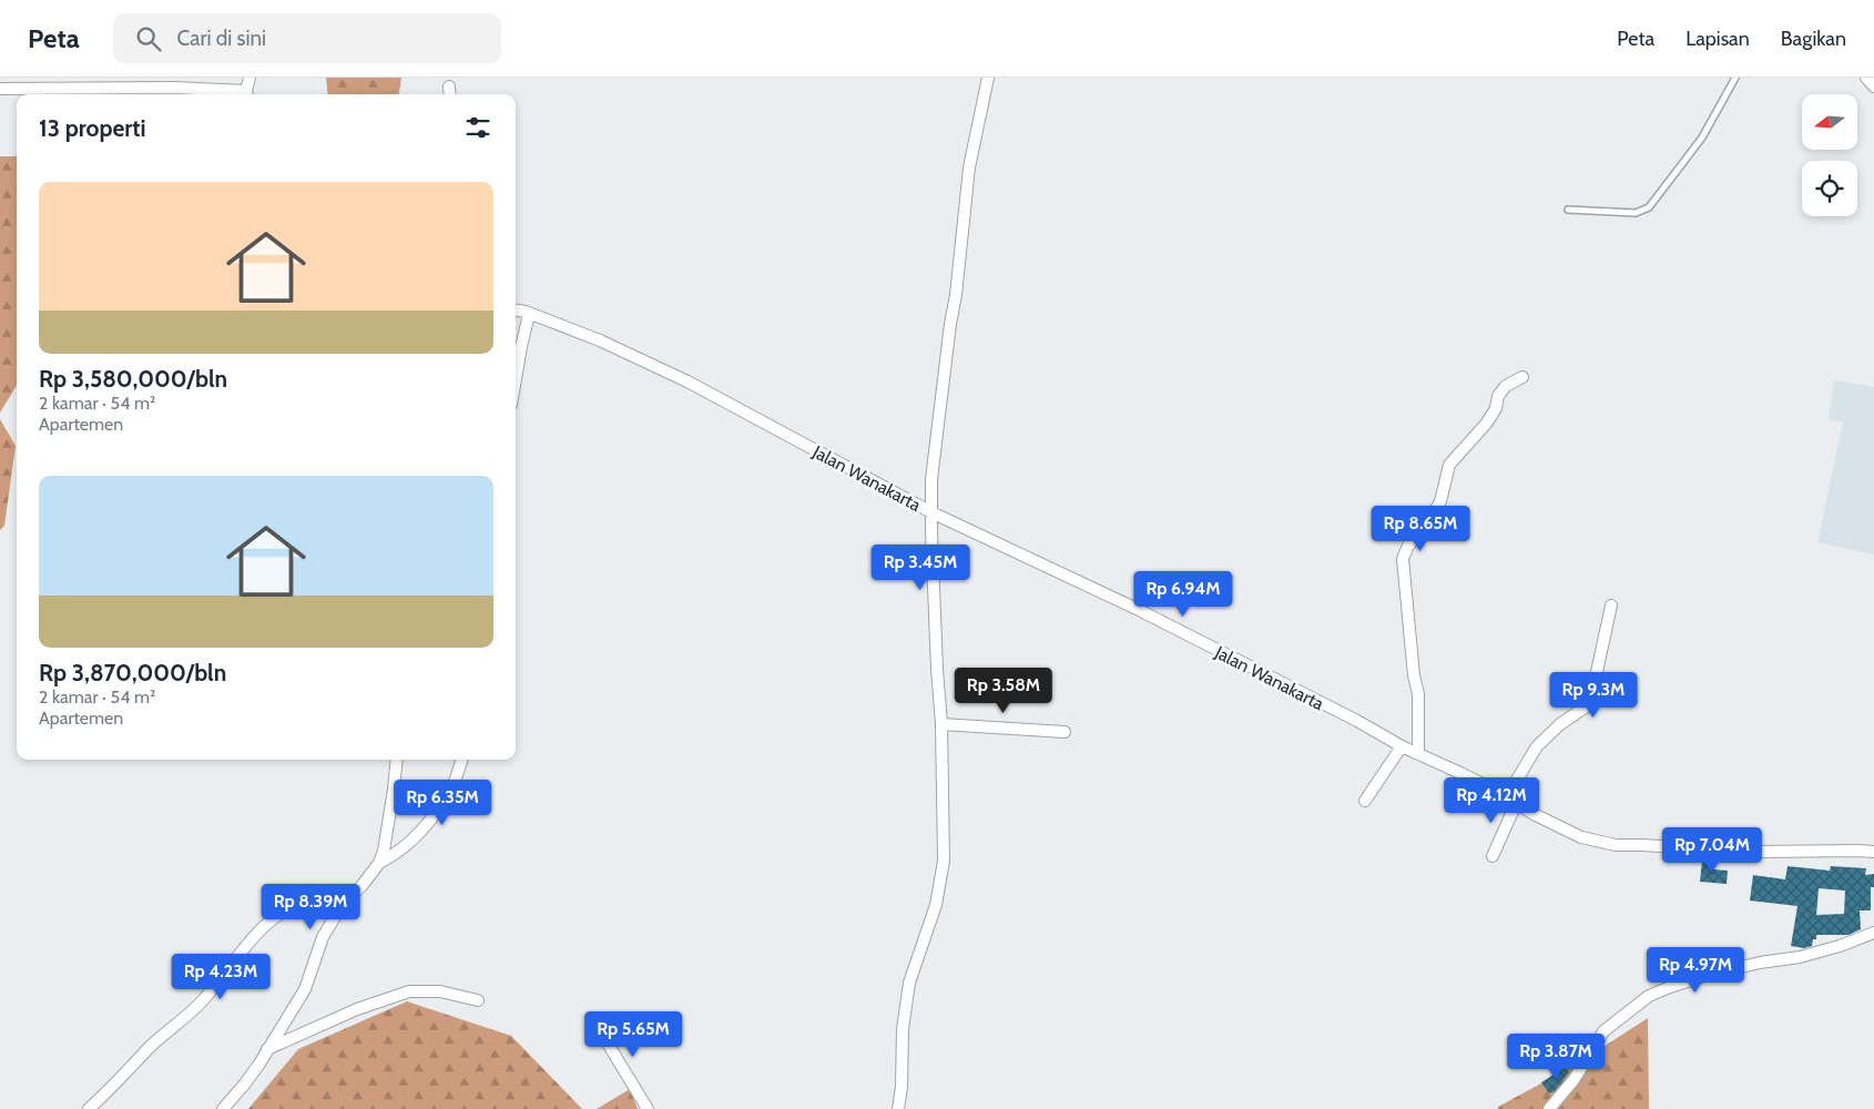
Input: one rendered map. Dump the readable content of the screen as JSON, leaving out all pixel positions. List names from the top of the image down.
{
  "streets": {
    "street": ["Jalan Wanakarta"]
  },
  "north": "left",
  "page": {
    "header": "Peta",
    "search": "Cari di sini",
    "nav": ["Peta", "Lapisan", "Bagikan"],
    "heading": "13 properti",
    "list": [
      {
        "name": "Rp 3,580,000/bln",
        "note": "2 kamar · 54 m² · Apartemen"
      },
      {
        "name": "Rp 3,870,000/bln",
        "note": "2 kamar · 54 m² · Apartemen"
      }
    ],
    "price": [
      "Rp 8.65M",
      "Rp 3.45M",
      "Rp 6.94M",
      "Rp 3.58M",
      "Rp 9.3M",
      "Rp 4.12M",
      "Rp 6.35M",
      "Rp 7.04M",
      "Rp 8.39M",
      "Rp 4.97M",
      "Rp 4.23M",
      "Rp 5.65M",
      "Rp 3.87M"
    ]
  }
}
